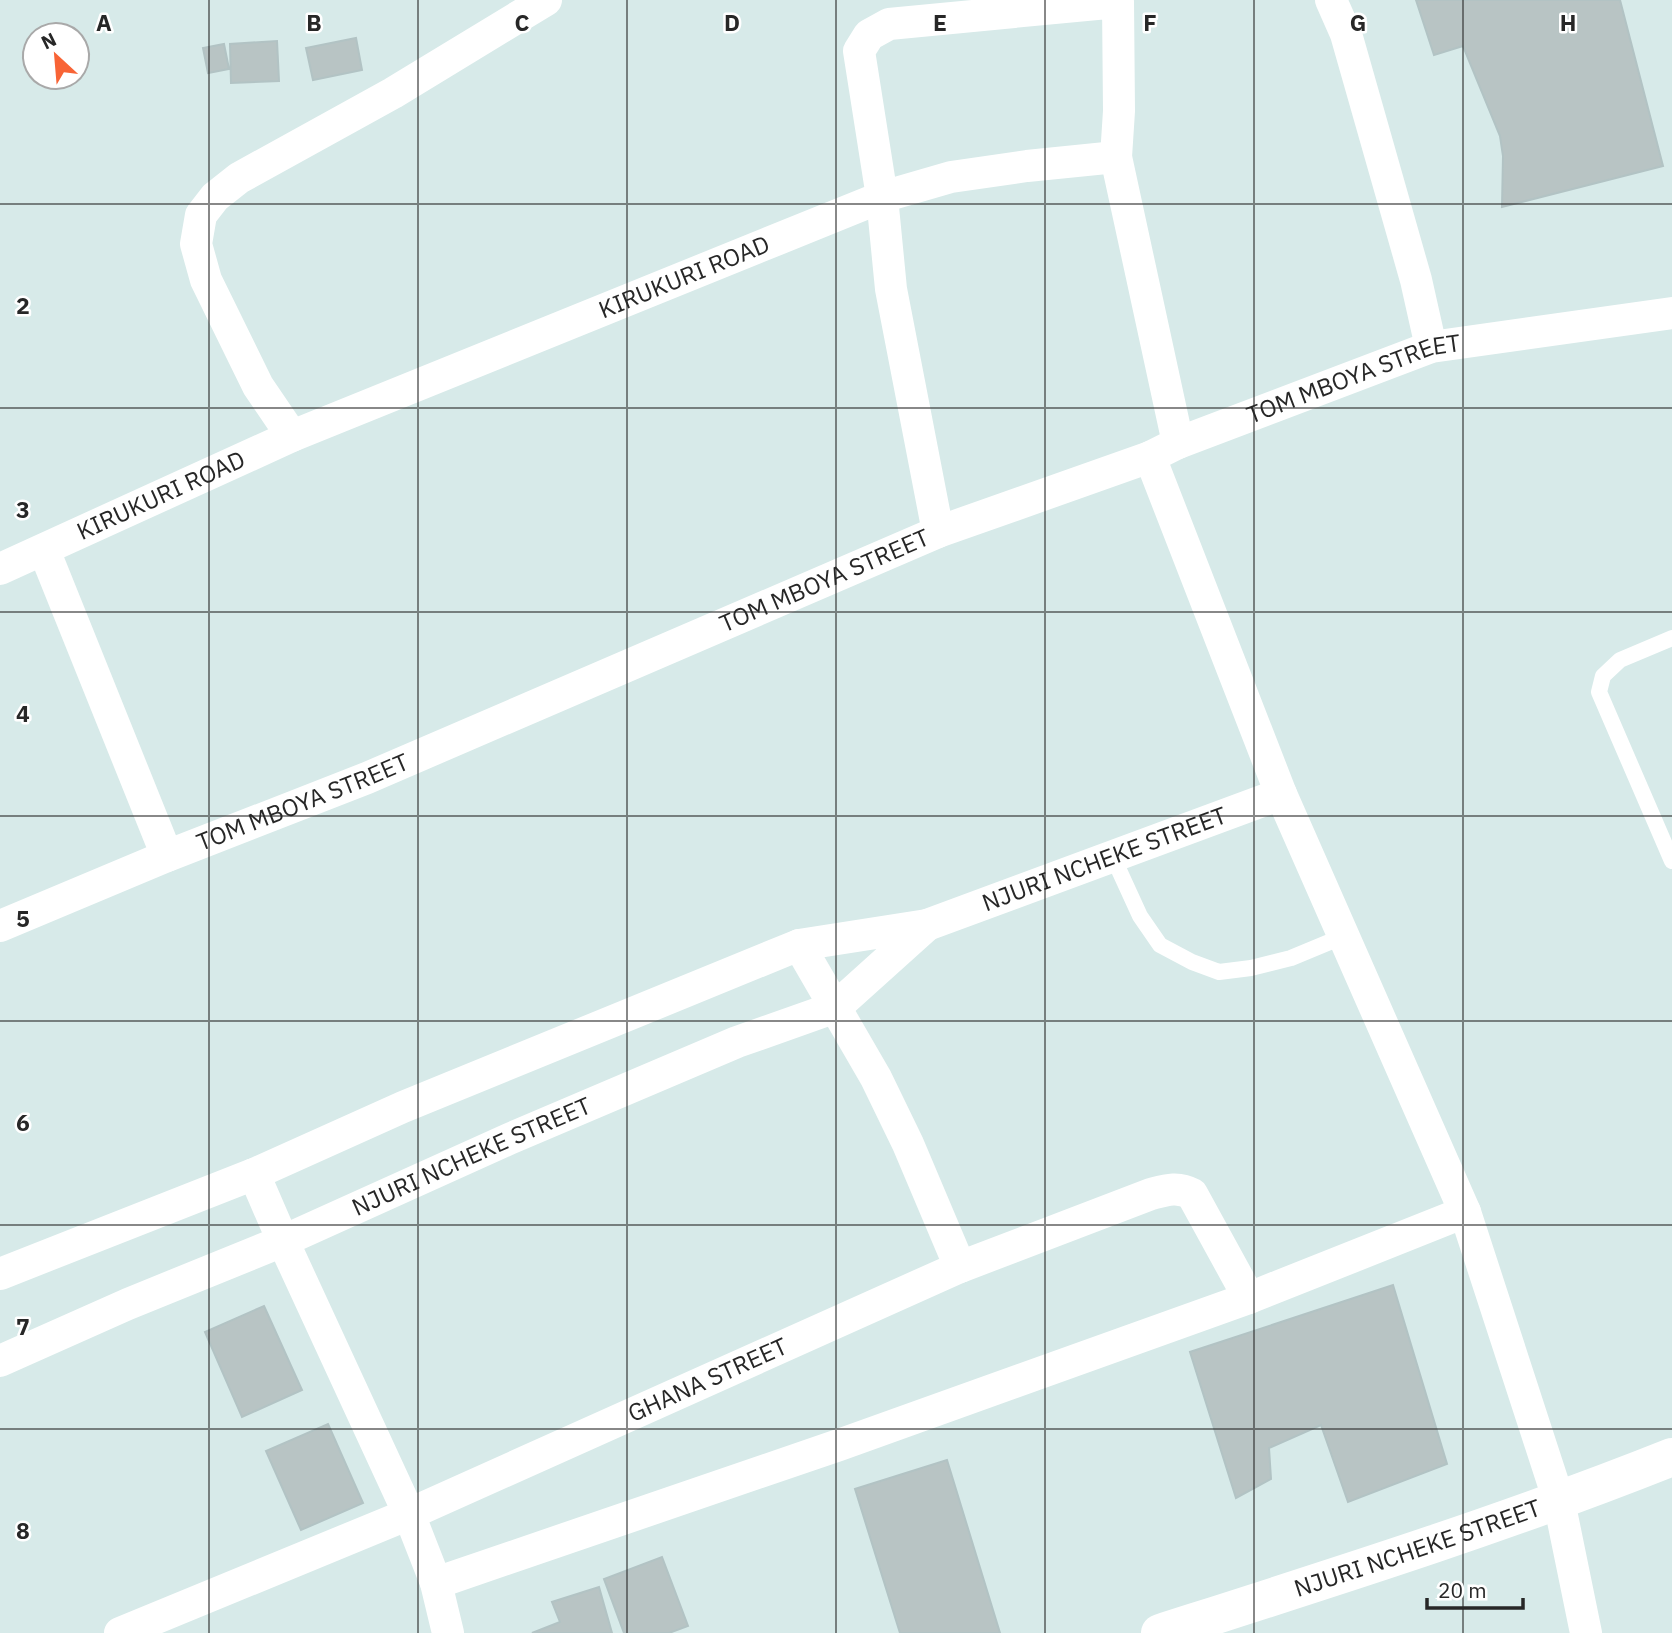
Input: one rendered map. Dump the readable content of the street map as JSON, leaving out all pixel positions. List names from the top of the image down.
{
  "streets": {
    "main road": ["NJURI NCHEKE STREET"],
    "street": ["KIRUKURI ROAD", "TOM MBOYA STREET", "GHANA STREET"]
  },
  "scale_bar": "20 m",
  "north": "top left",
  "grid": {
    "columns": [
      "A",
      "B",
      "C",
      "D",
      "E",
      "F",
      "G",
      "H"
    ],
    "rows": [
      "2",
      "3",
      "4",
      "5",
      "6",
      "7",
      "8"
    ]
  }
}
